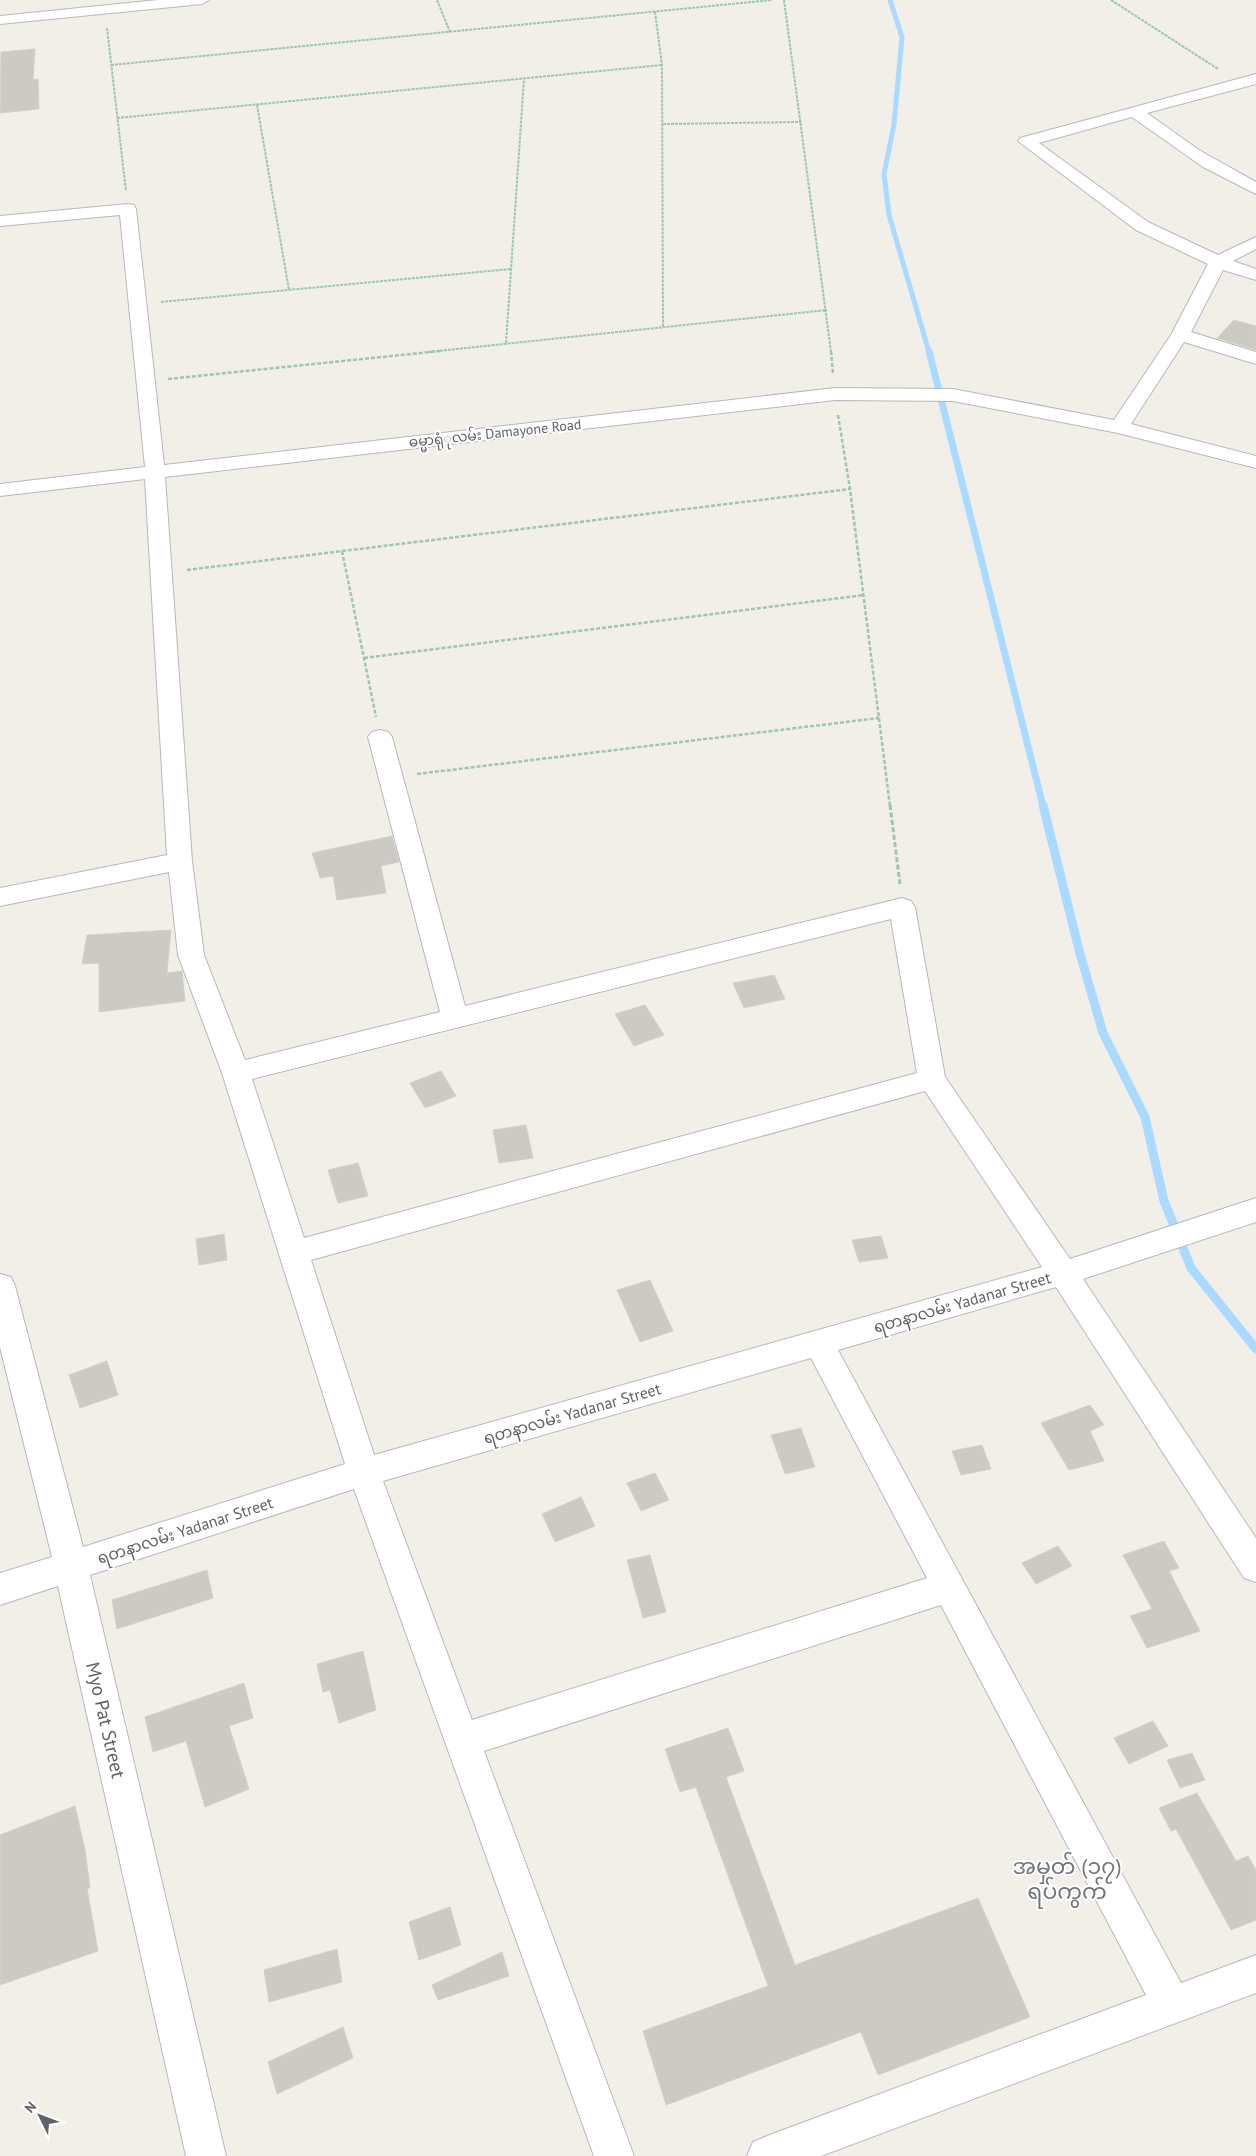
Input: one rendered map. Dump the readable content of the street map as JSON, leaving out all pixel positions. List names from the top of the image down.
{
  "streets": {
    "street": ["ဓမ္မာရုံုလမ်း Damayone Road", "ရတနာလမ်း Yadanar Street", "Myo Pat Street"]
  },
  "crossings": [
    ["ရတနာလမ်း Yadanar Street", "Myo Pat Street"]
  ],
  "districts": ["အမှတ် (၁၇) ရပ်ကွက်"],
  "north": "top left"
}
